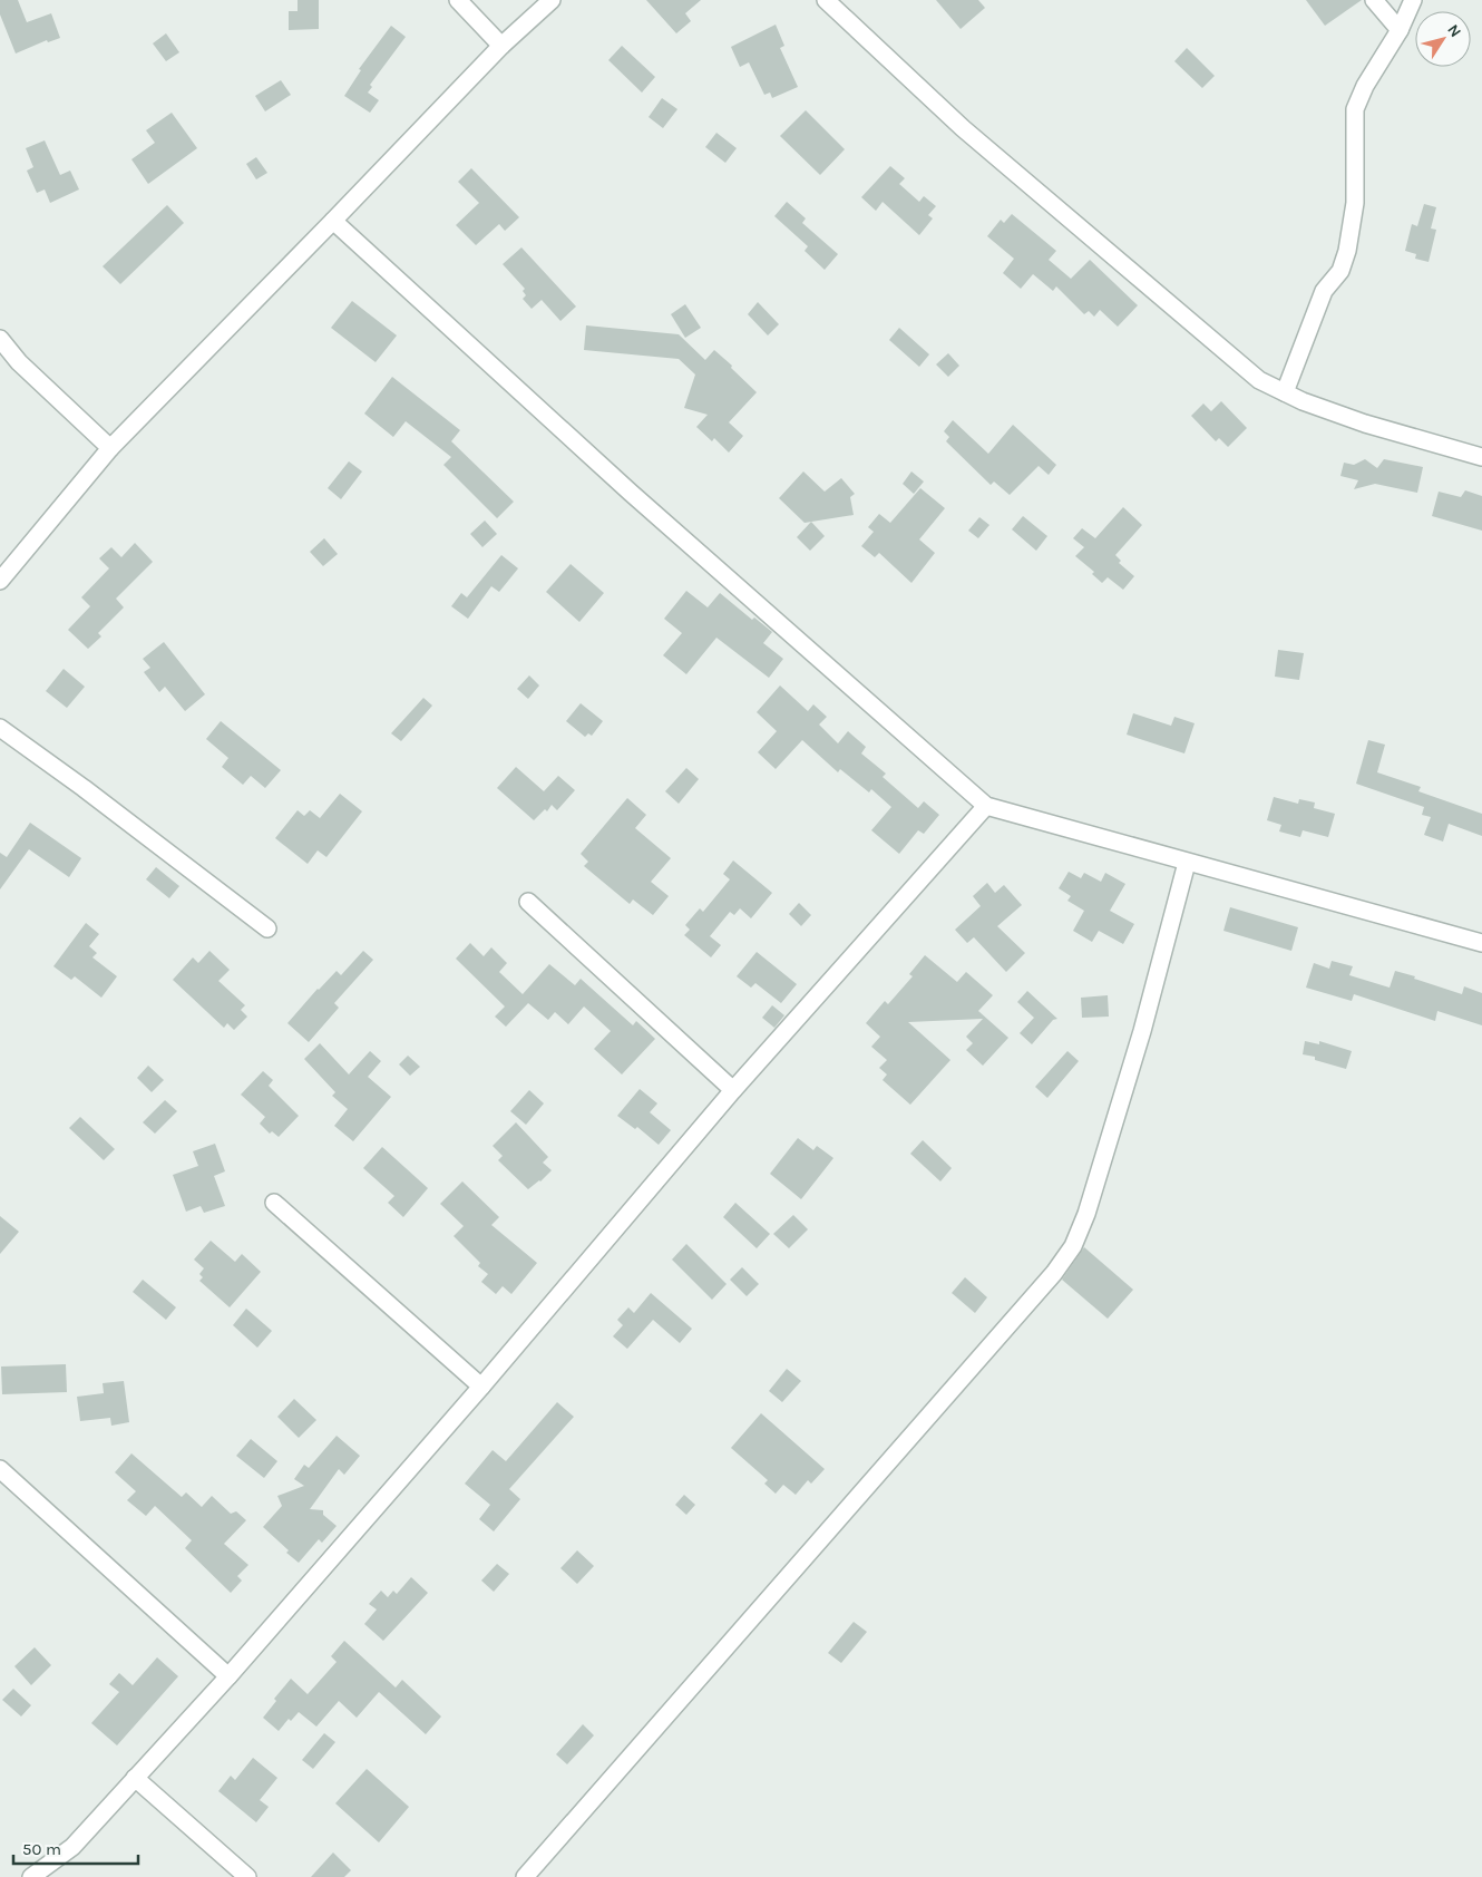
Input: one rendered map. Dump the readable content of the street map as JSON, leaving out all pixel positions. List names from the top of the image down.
{
  "scale_bar": "50 m",
  "north": "top right"
}
